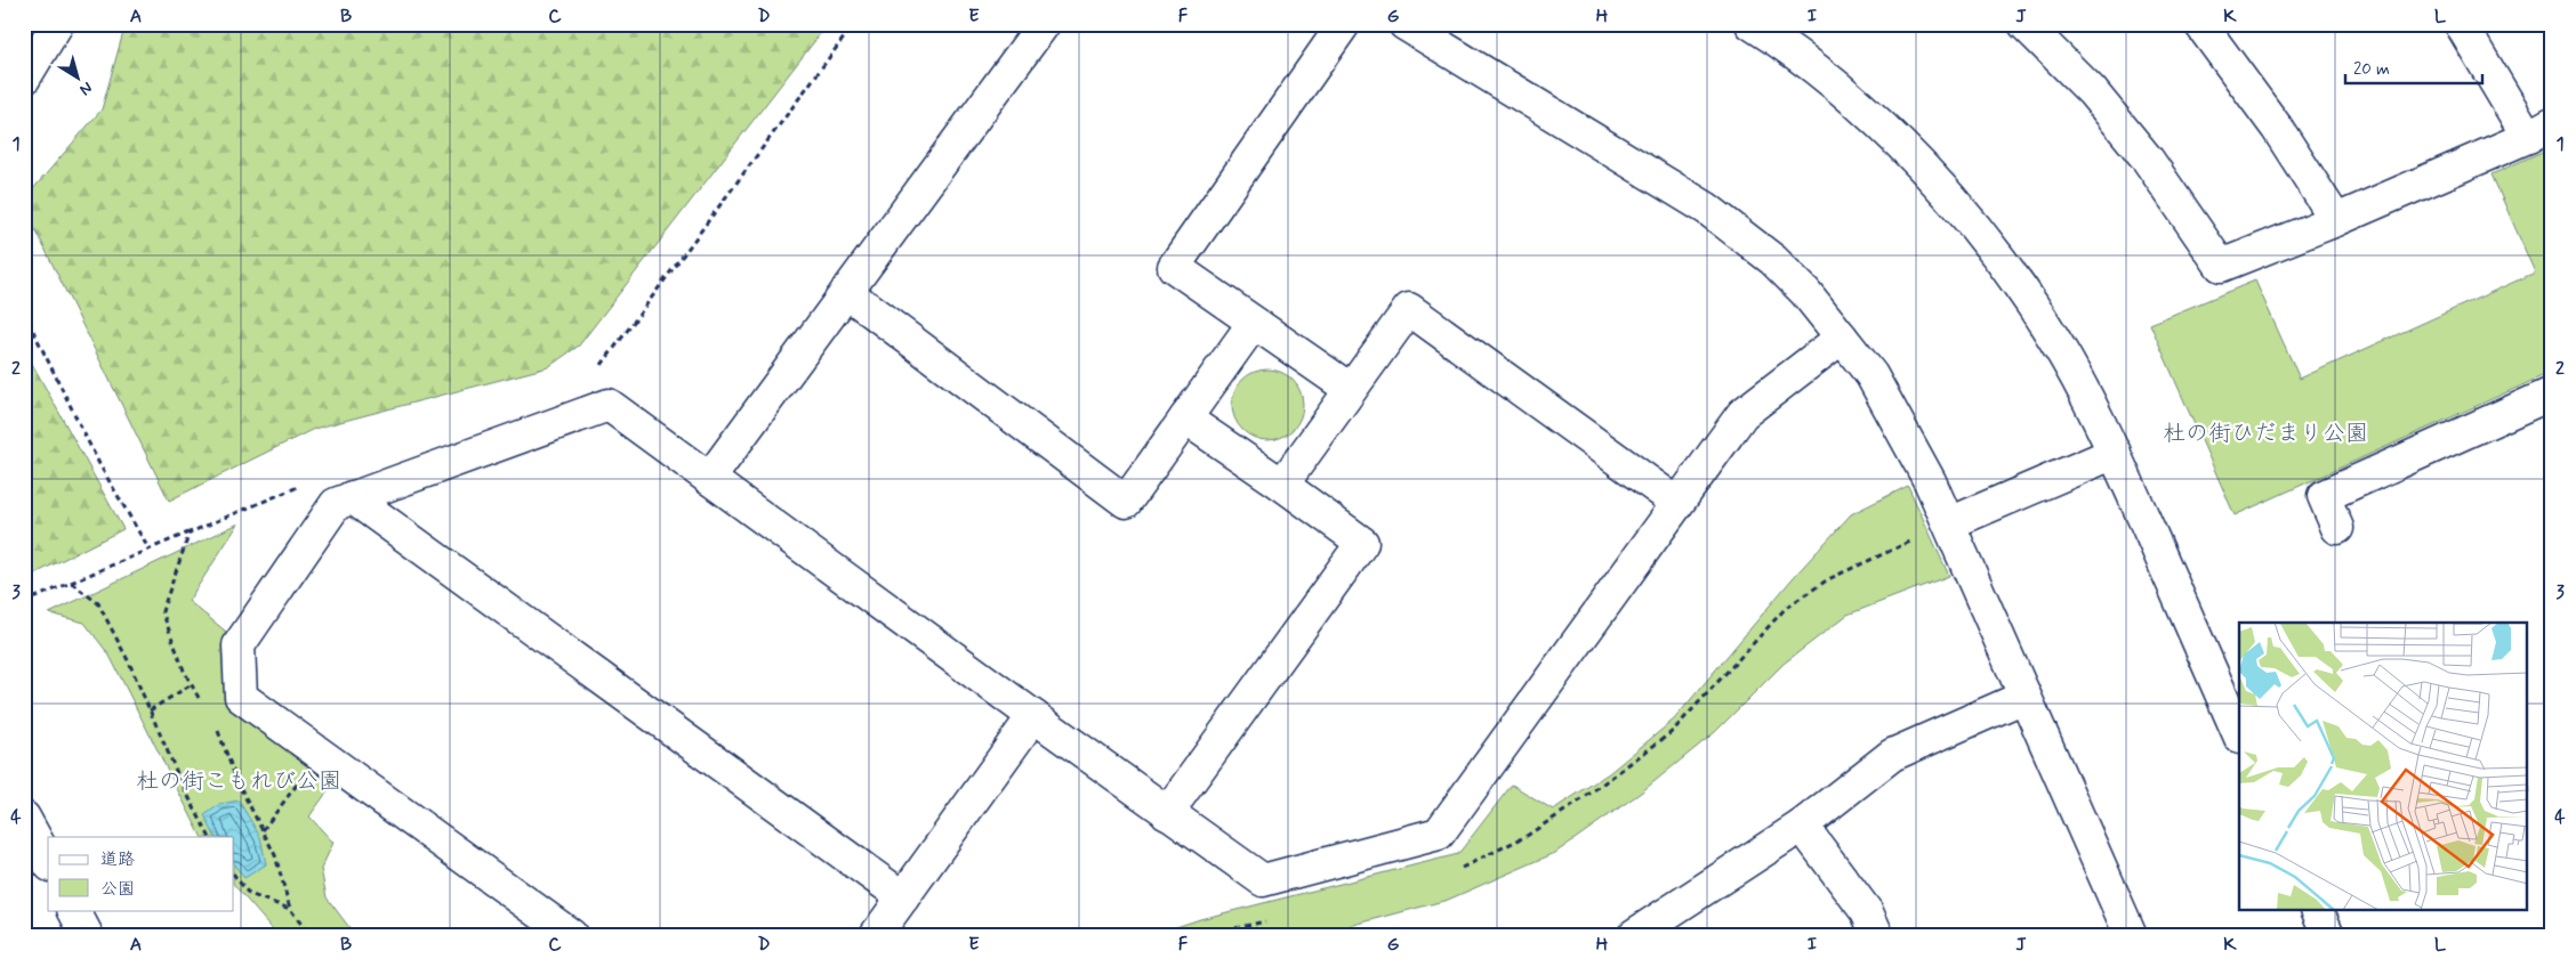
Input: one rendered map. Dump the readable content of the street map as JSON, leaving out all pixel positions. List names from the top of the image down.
{
  "parks": ["杜の街ひだまり公園", "杜の街こもれび公園"],
  "legend": ["道路", "公園"],
  "scale_bar": "20 m",
  "north": "bottom right",
  "grid": {
    "columns": [
      "A",
      "B",
      "C",
      "D",
      "E",
      "F",
      "G",
      "H",
      "I",
      "J",
      "K",
      "L"
    ],
    "rows": [
      "1",
      "2",
      "3",
      "4"
    ]
  }
}
